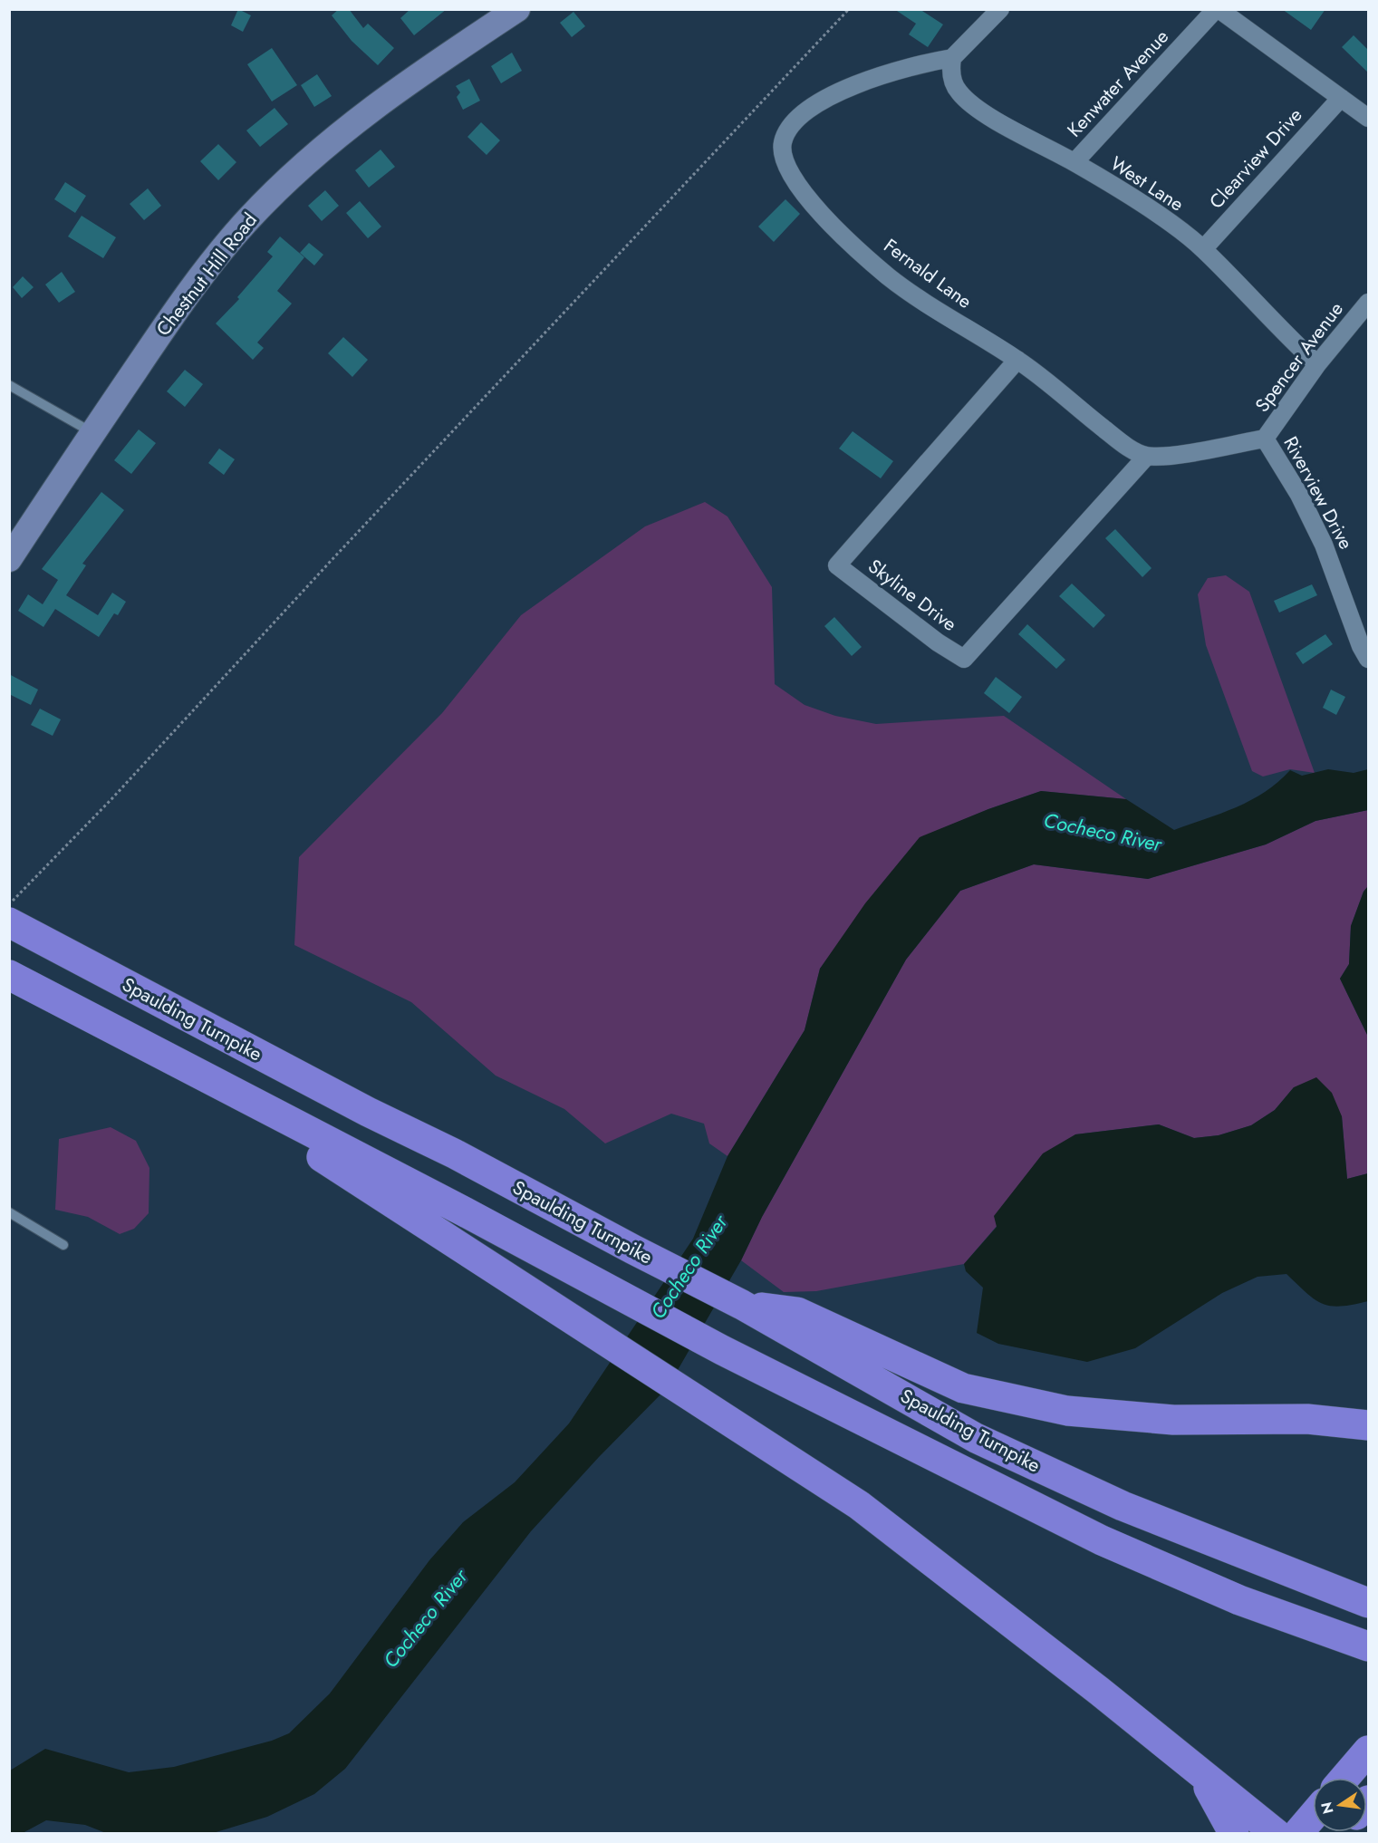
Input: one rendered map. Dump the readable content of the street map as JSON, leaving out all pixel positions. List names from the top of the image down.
{
  "streets": {
    "highway": ["Spaulding Turnpike"],
    "street": [
      "Kenwater Avenue",
      "Clearview Drive",
      "West Lane",
      "Fernald Lane",
      "Chestnut Hill Road",
      "Spencer Avenue",
      "Riverview Drive",
      "Skyline Drive"
    ]
  },
  "crossings": [
    ["Kenwater Avenue", "West Lane"],
    ["Clearview Drive", "West Lane"],
    ["West Lane", "Fernald Lane"],
    ["West Lane", "Spencer Avenue"],
    ["Fernald Lane", "Skyline Drive"],
    ["Spencer Avenue", "Riverview Drive"]
  ],
  "water": ["Cocheco River"],
  "north": "left"
}
